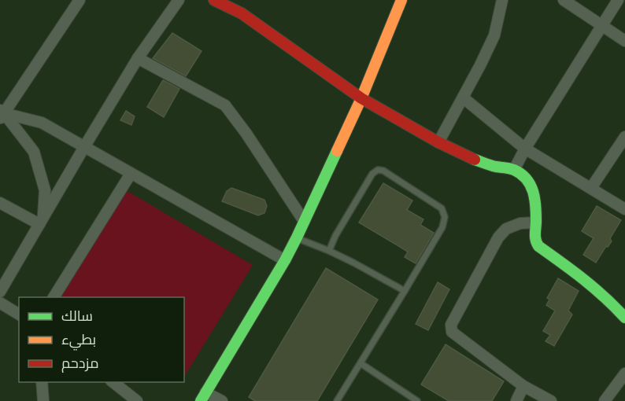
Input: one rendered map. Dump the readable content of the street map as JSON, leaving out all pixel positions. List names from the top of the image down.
{
  "legend": ["سالك", "بطيء", "مزدحم"]
}
